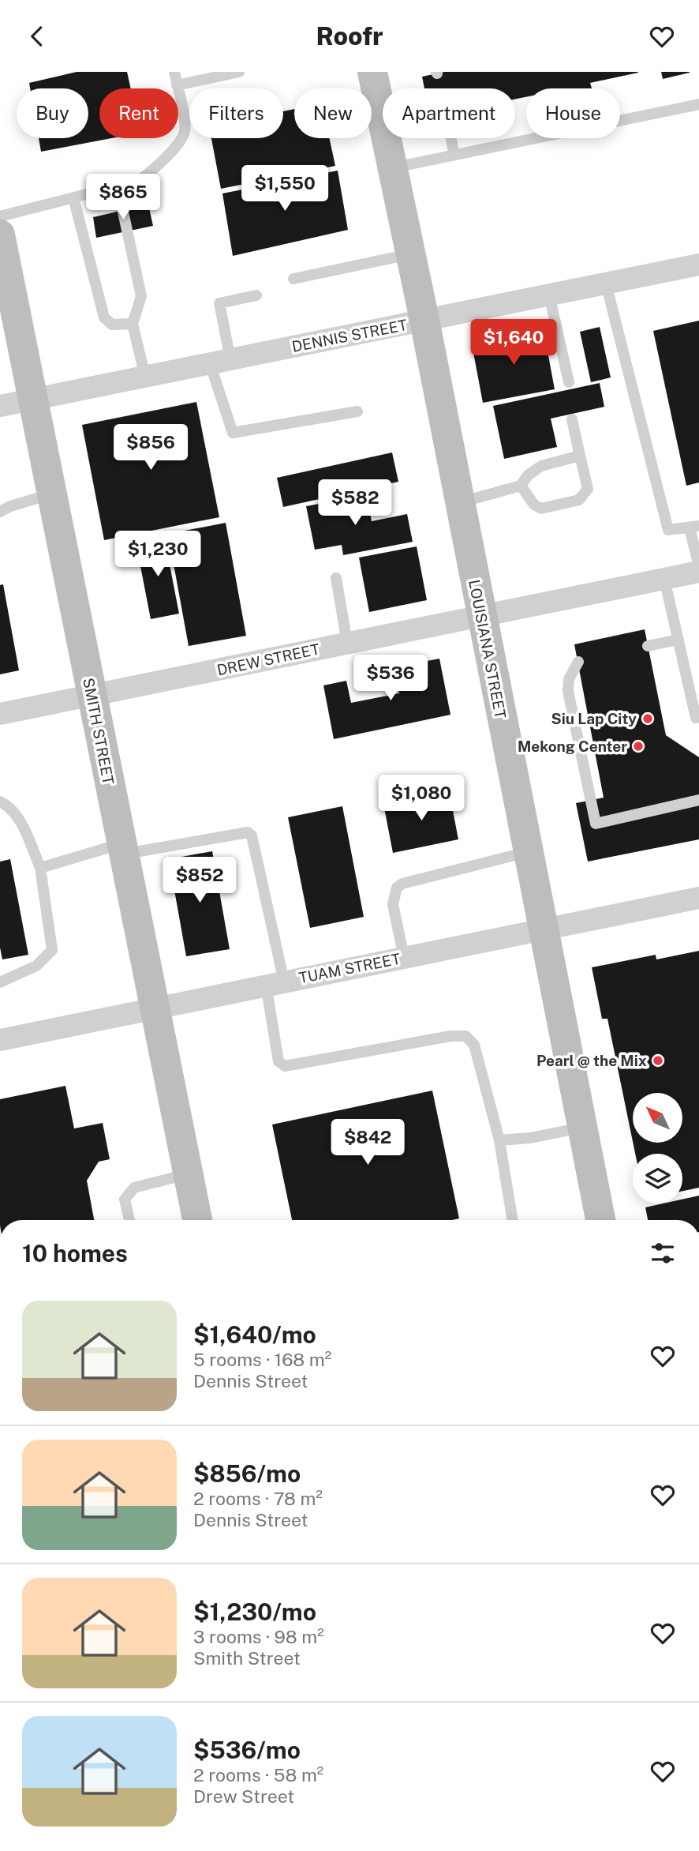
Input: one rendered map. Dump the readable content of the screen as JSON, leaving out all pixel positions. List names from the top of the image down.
{
  "streets": {
    "main road": ["LOUISIANA STREET", "SMITH STREET"],
    "street": ["DENNIS STREET", "DREW STREET", "TUAM STREET"]
  },
  "crossings": [
    ["DENNIS STREET", "LOUISIANA STREET"],
    ["DENNIS STREET", "SMITH STREET"],
    ["LOUISIANA STREET", "DREW STREET"],
    ["LOUISIANA STREET", "TUAM STREET"],
    ["DREW STREET", "SMITH STREET"],
    ["SMITH STREET", "TUAM STREET"]
  ],
  "places": ["Siu Lap City", "Mekong Center", "Pearl @ the Mix"],
  "north": "top left",
  "page": {
    "header": "Roofr",
    "chip": [
      "Buy",
      "Rent",
      "Filters",
      "New",
      "Apartment",
      "House"
    ],
    "price": [
      "$1,550",
      "$865",
      "$1,640",
      "$856",
      "$582",
      "$1,230",
      "$536",
      "$1,080",
      "$852",
      "$842"
    ],
    "heading": "10 homes",
    "list": [
      {
        "name": "$1,640/mo",
        "note": "5 rooms · 168 m² · Dennis Street"
      },
      {
        "name": "$856/mo",
        "note": "2 rooms · 78 m² · Dennis Street"
      },
      {
        "name": "$1,230/mo",
        "note": "3 rooms · 98 m² · Smith Street"
      },
      {
        "name": "$536/mo",
        "note": "2 rooms · 58 m² · Drew Street"
      }
    ]
  }
}
